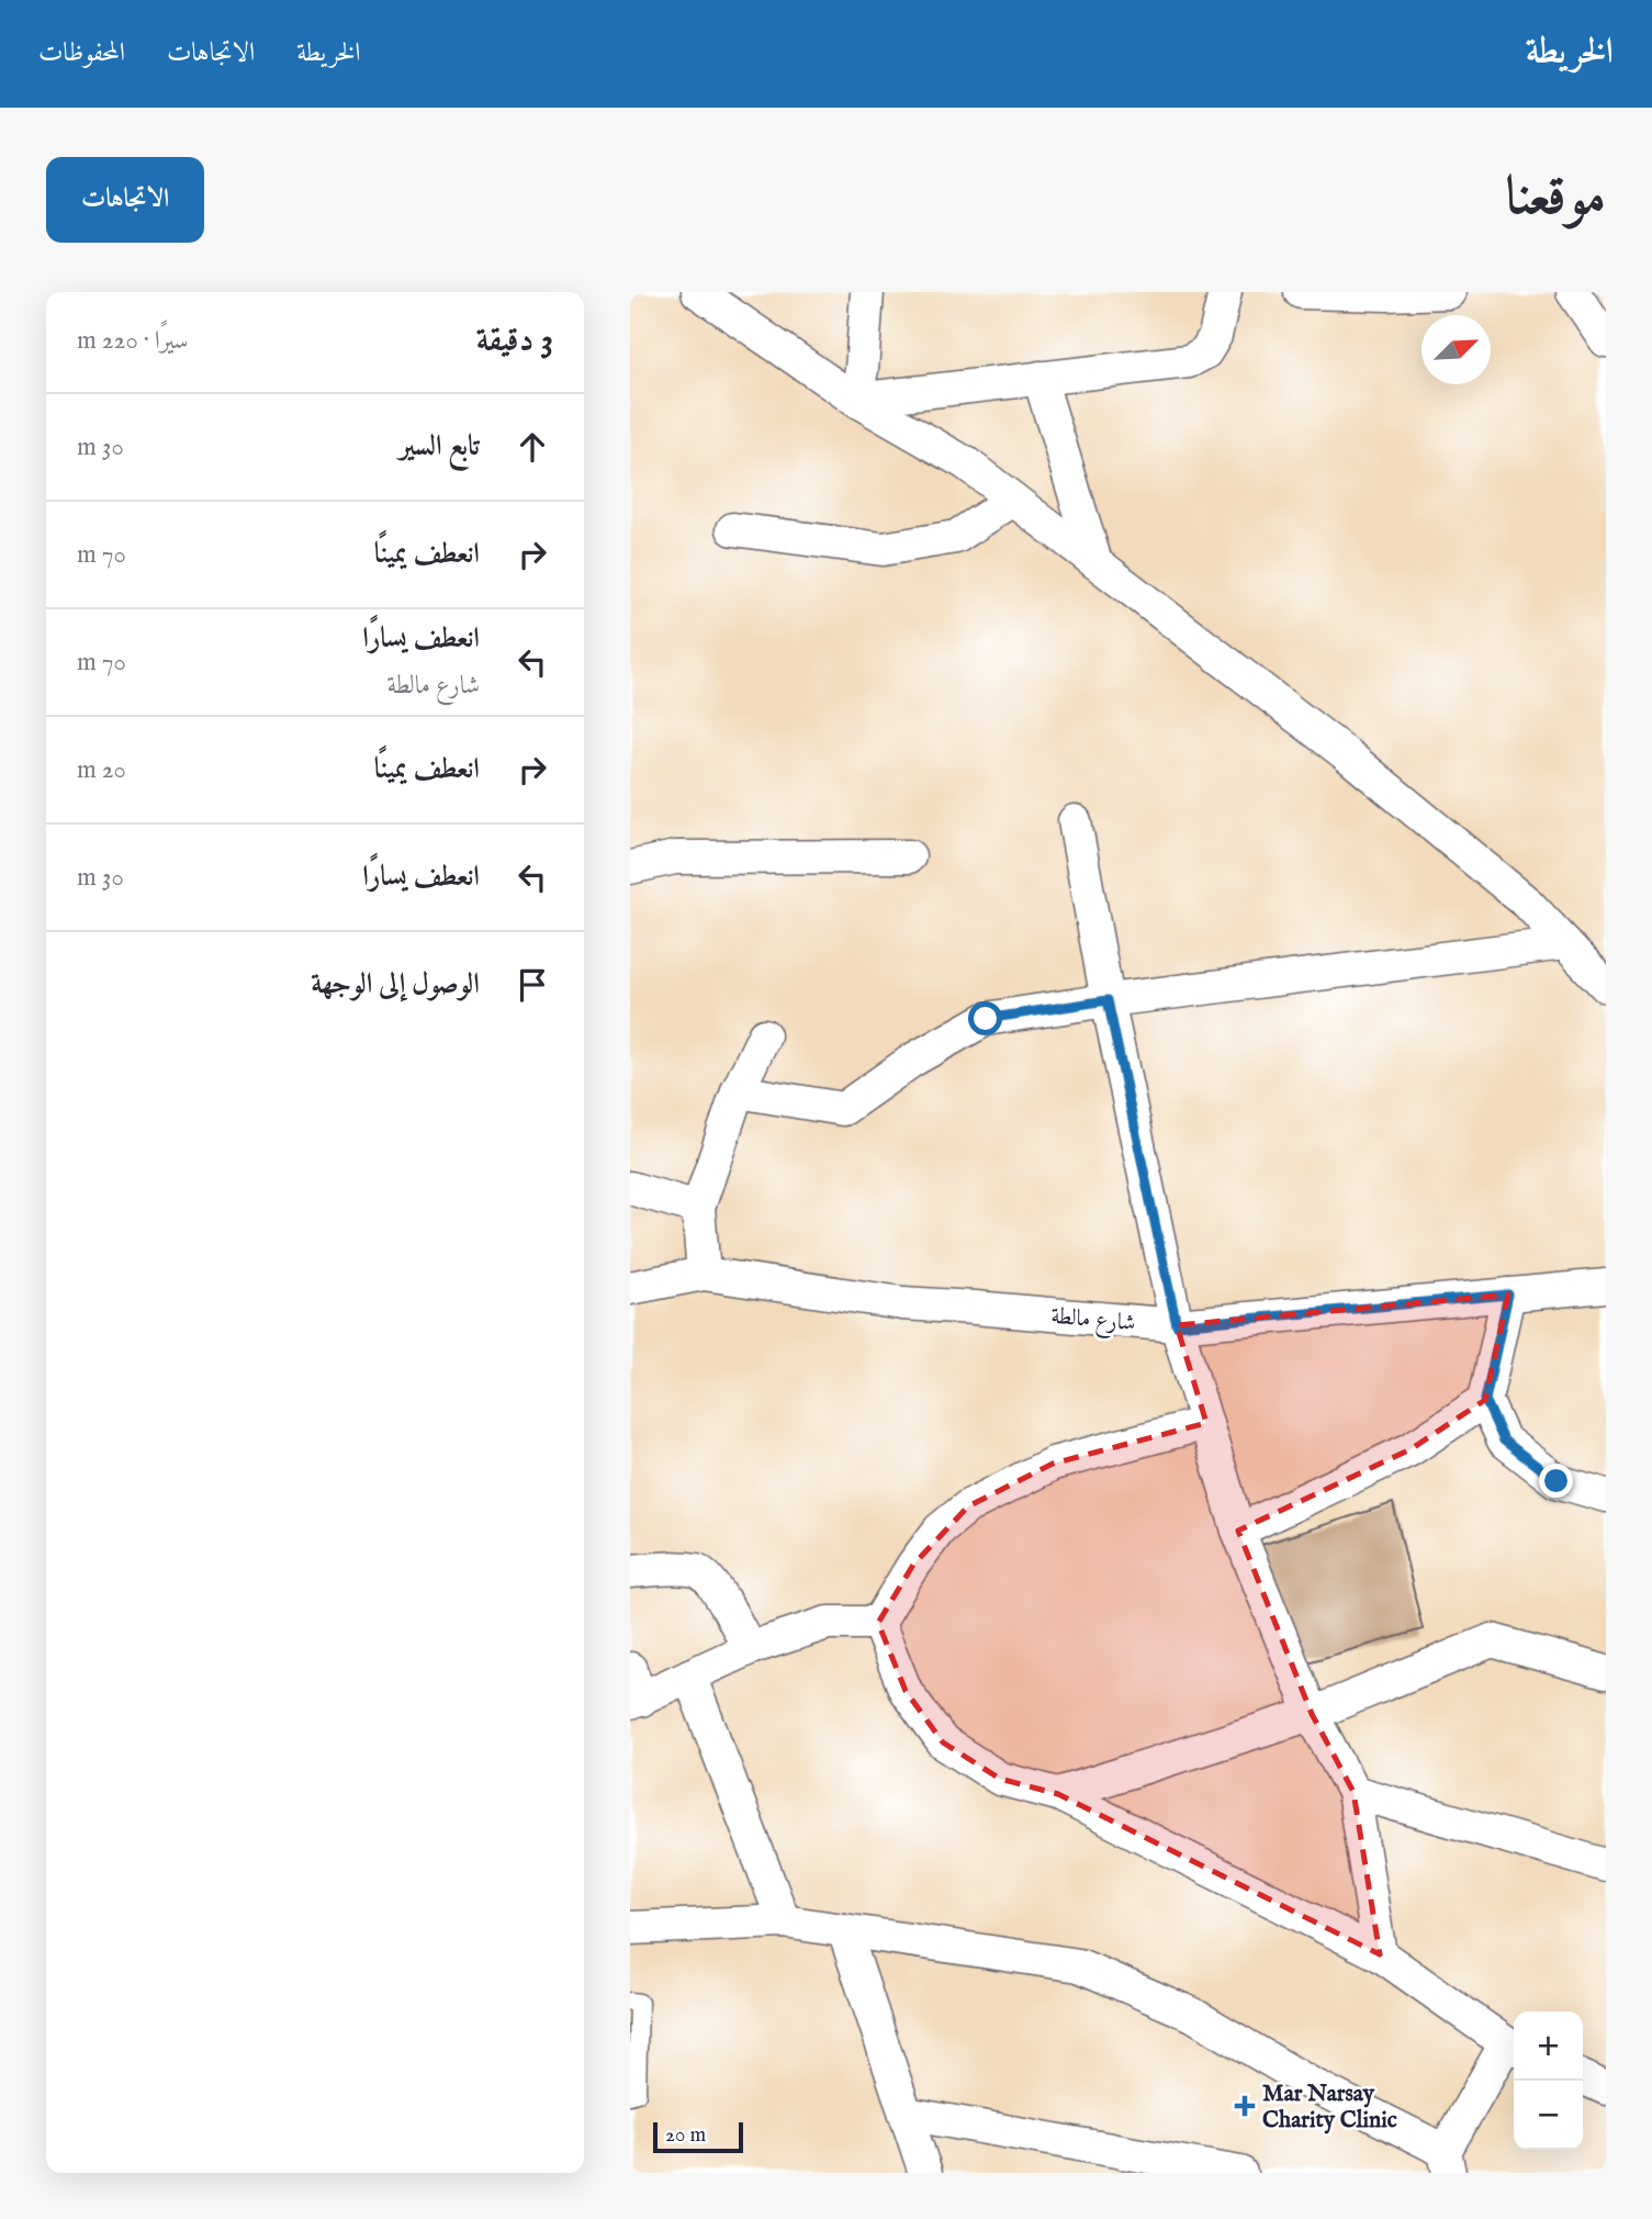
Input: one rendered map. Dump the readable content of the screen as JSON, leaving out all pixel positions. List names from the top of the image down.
{
  "streets": {
    "street": ["شارع مالطة"]
  },
  "places": {
    "health": ["Mar Narsay Charity Clinic"]
  },
  "scale_bar": "20 m",
  "north": "top right",
  "page": {
    "header": "الخريطة",
    "nav": ["الخريطة", "الاتجاهات", "المحفوظات"],
    "title": "موقعنا",
    "buttons": "الاتجاهات",
    "heading": ["3 دقيقة", "سيرًا · 220 m"],
    "list": [
      ["تابع السير", "30 m"],
      ["انعطف يمينًا", "70 m"],
      ["انعطف يسارًا", "شارع مالطة", "70 m"],
      ["انعطف يمينًا", "20 m"],
      ["انعطف يسارًا", "30 m"],
      "الوصول إلى الوجهة"
    ],
    "map_buttons": ["+", "−"],
    "scale": "20 m"
  }
}
